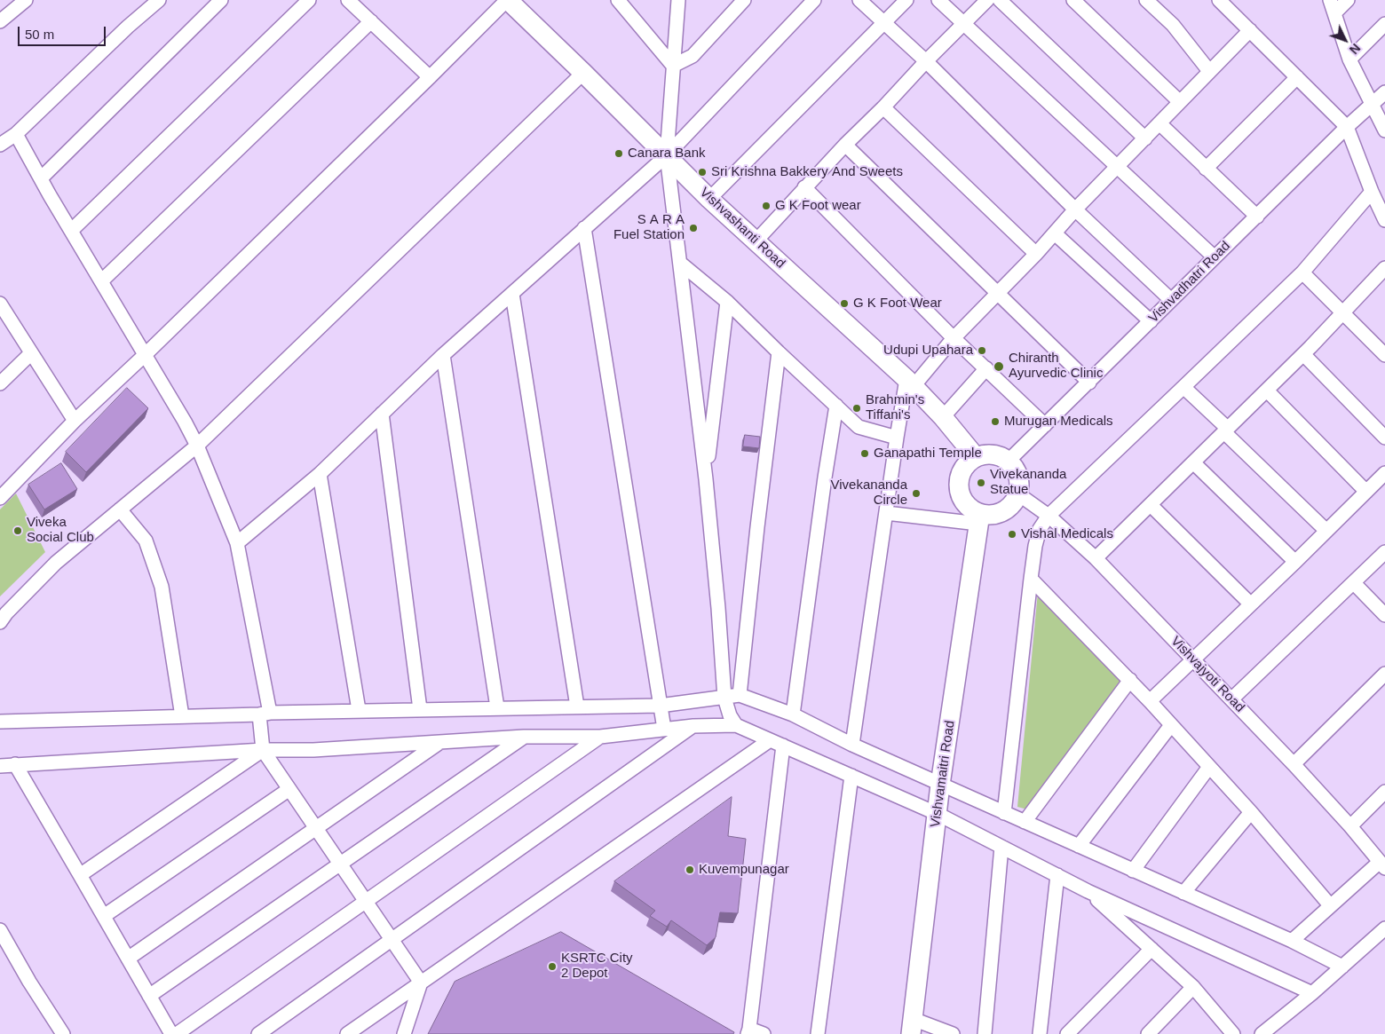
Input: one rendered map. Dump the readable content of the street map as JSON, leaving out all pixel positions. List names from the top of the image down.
{
  "streets": {
    "street": [
      "Vishvashanti Road",
      "Vishvadhatri Road",
      "Vishvajyoti Road",
      "Vishvamaitri Road"
    ]
  },
  "crossings": [
    ["Vishvashanti Road", "Vishvadhatri Road"],
    ["Vishvashanti Road", "Vishvajyoti Road"],
    ["Vishvashanti Road", "Vishvamaitri Road"],
    ["Vishvadhatri Road", "Vishvajyoti Road"],
    ["Vishvadhatri Road", "Vishvamaitri Road"],
    ["Vishvajyoti Road", "Vishvamaitri Road"]
  ],
  "places": [
    "Canara Bank",
    "Sri Krishna Bakkery And Sweets",
    "G K Foot wear",
    "S A R A Fuel Station",
    "G K Foot Wear",
    "Udupi Upahara",
    "Chiranth Ayurvedic Clinic",
    "Brahmin's Tiffani's",
    "Murugan Medicals",
    "Ganapathi Temple",
    "Vivekananda Statue",
    "Vivekananda Circle",
    "Viveka Social Club",
    "Vishal Medicals",
    "Kuvempunagar",
    "KSRTC City 2 Depot"
  ],
  "scale_bar": "50 m",
  "north": "bottom right"
}
